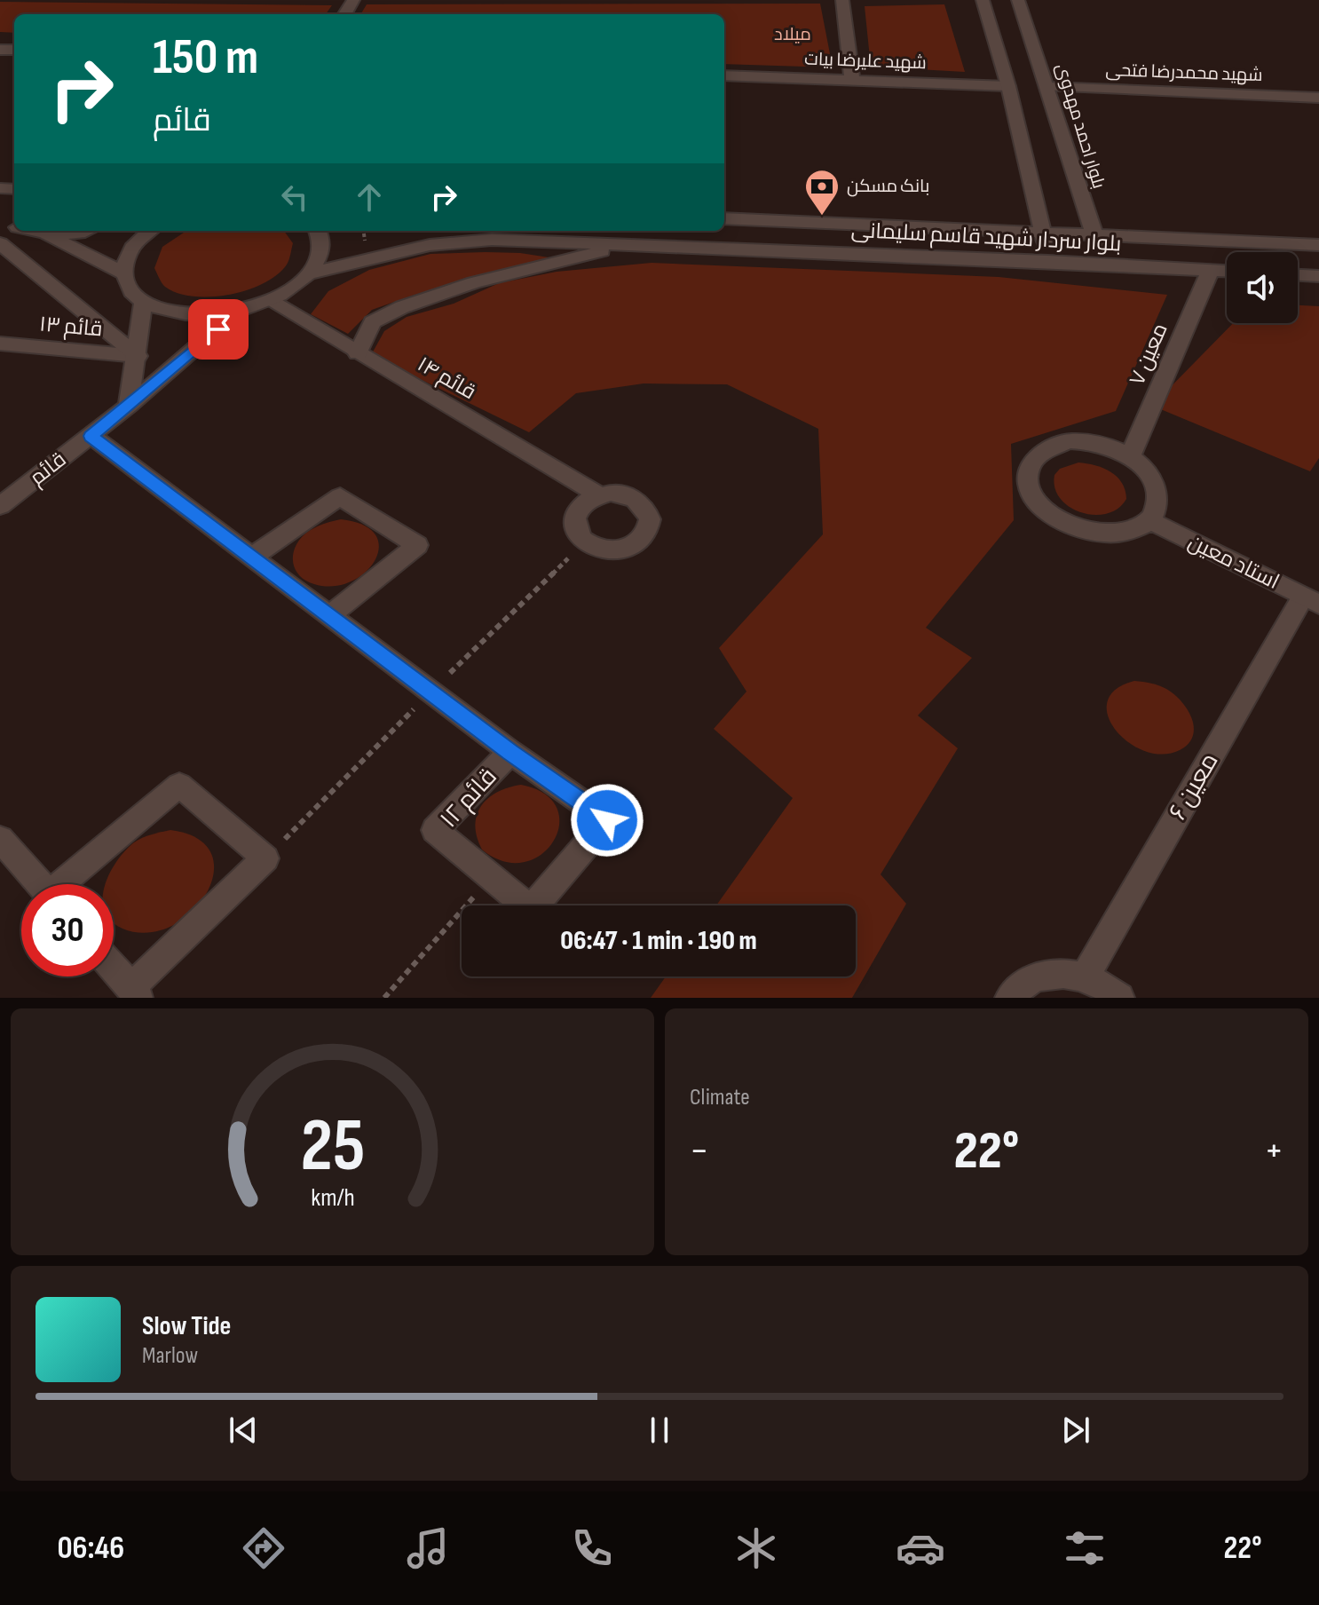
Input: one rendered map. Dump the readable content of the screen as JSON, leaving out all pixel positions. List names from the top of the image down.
{
  "streets": {
    "main road": [
      "شهید علیرضا بیات",
      "شهید محمدرضا فتحی",
      "بلوار احمد مهدوی",
      "بلوار سردار شهید قاسم سلیمانی",
      "قائم ۱۳",
      "معین ۷",
      "قائم ۱۴",
      "قائم",
      "استاد معین",
      "معین ۶",
      "قائم ۱۲"
    ]
  },
  "crossings": [
    ["شهید محمدرضا فتحی", "بلوار احمد مهدوی"],
    ["بلوار احمد مهدوی", "بلوار سردار شهید قاسم سلیمانی"],
    ["بلوار سردار شهید قاسم سلیمانی", "معین ۷"],
    ["معین ۷", "استاد معین"],
    ["قائم", "قائم ۱۲"],
    ["استاد معین", "معین ۶"]
  ],
  "parks": ["میلاد"],
  "places": {
    "bank": ["بانک مسکن"]
  },
  "page": {
    "turn": ["150 m", "قائم"],
    "limit": "30",
    "trip": "06:47 · 1 min · 190 m",
    "tile": "Climate",
    "heat": ["−", "22°", "+"],
    "song": ["Slow Tide", "Marlow"],
    "tabs": ["06:46", "22°"],
    "gauge": ["25", "km/h"]
  }
}
